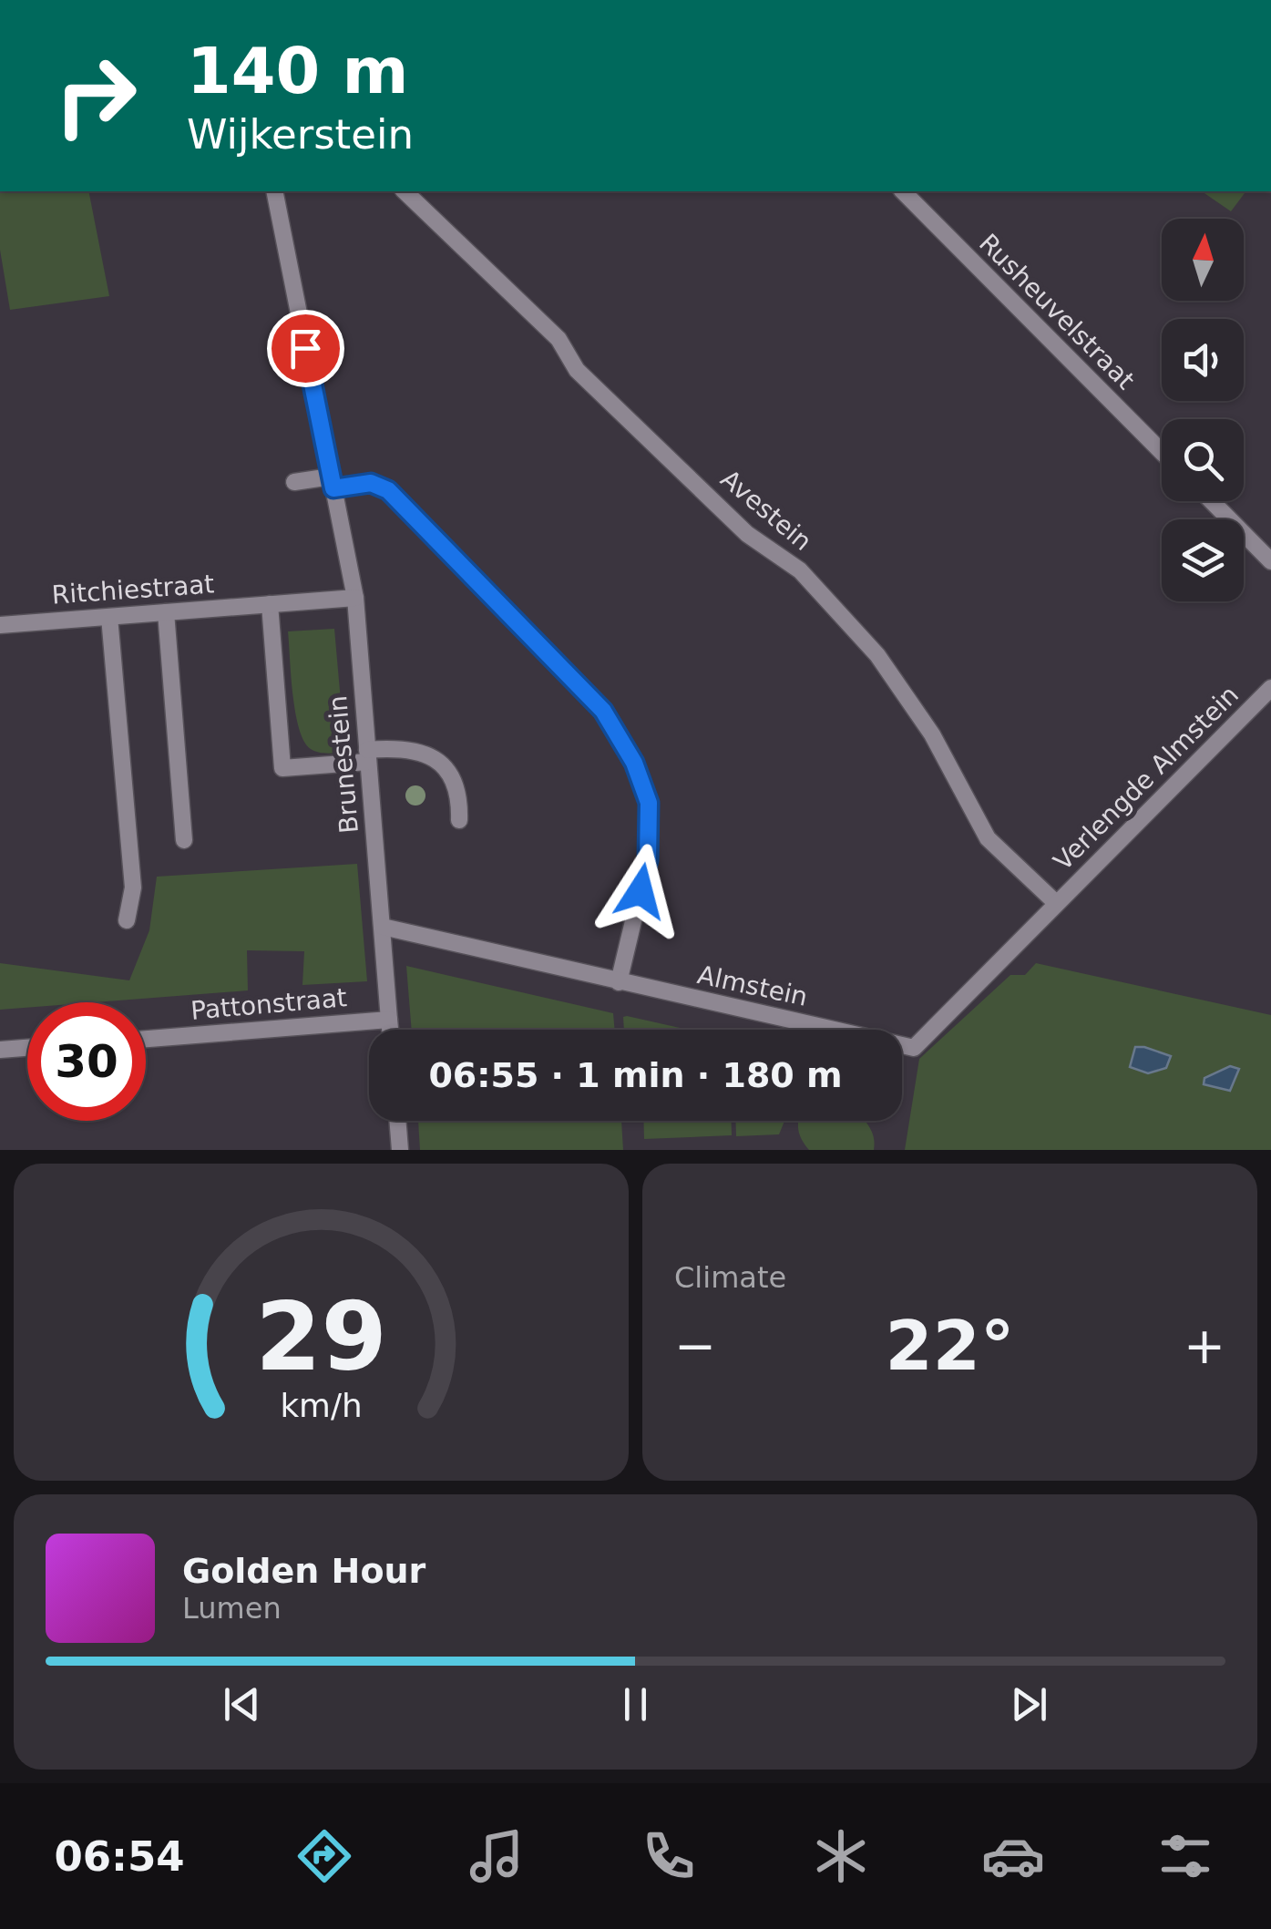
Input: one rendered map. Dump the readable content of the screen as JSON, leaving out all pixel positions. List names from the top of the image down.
{
  "streets": {
    "street": [
      "Rusheuvelstraat",
      "Avestein",
      "Ritchiestraat",
      "Brunestein",
      "Verlengde Almstein",
      "Almstein",
      "Pattonstraat"
    ]
  },
  "crossings": [
    ["Avestein", "Verlengde Almstein"],
    ["Avestein", "Almstein"],
    ["Ritchiestraat", "Brunestein"],
    ["Brunestein", "Almstein"],
    ["Verlengde Almstein", "Almstein"]
  ],
  "north": "top",
  "page": {
    "turn": ["140 m", "Wijkerstein"],
    "limit": "30",
    "trip": "06:55 · 1 min · 180 m",
    "tile": "Climate",
    "heat": ["−", "22°", "+"],
    "song": ["Golden Hour", "Lumen"],
    "tabs": "06:54",
    "gauge": ["29", "km/h"]
  }
}
